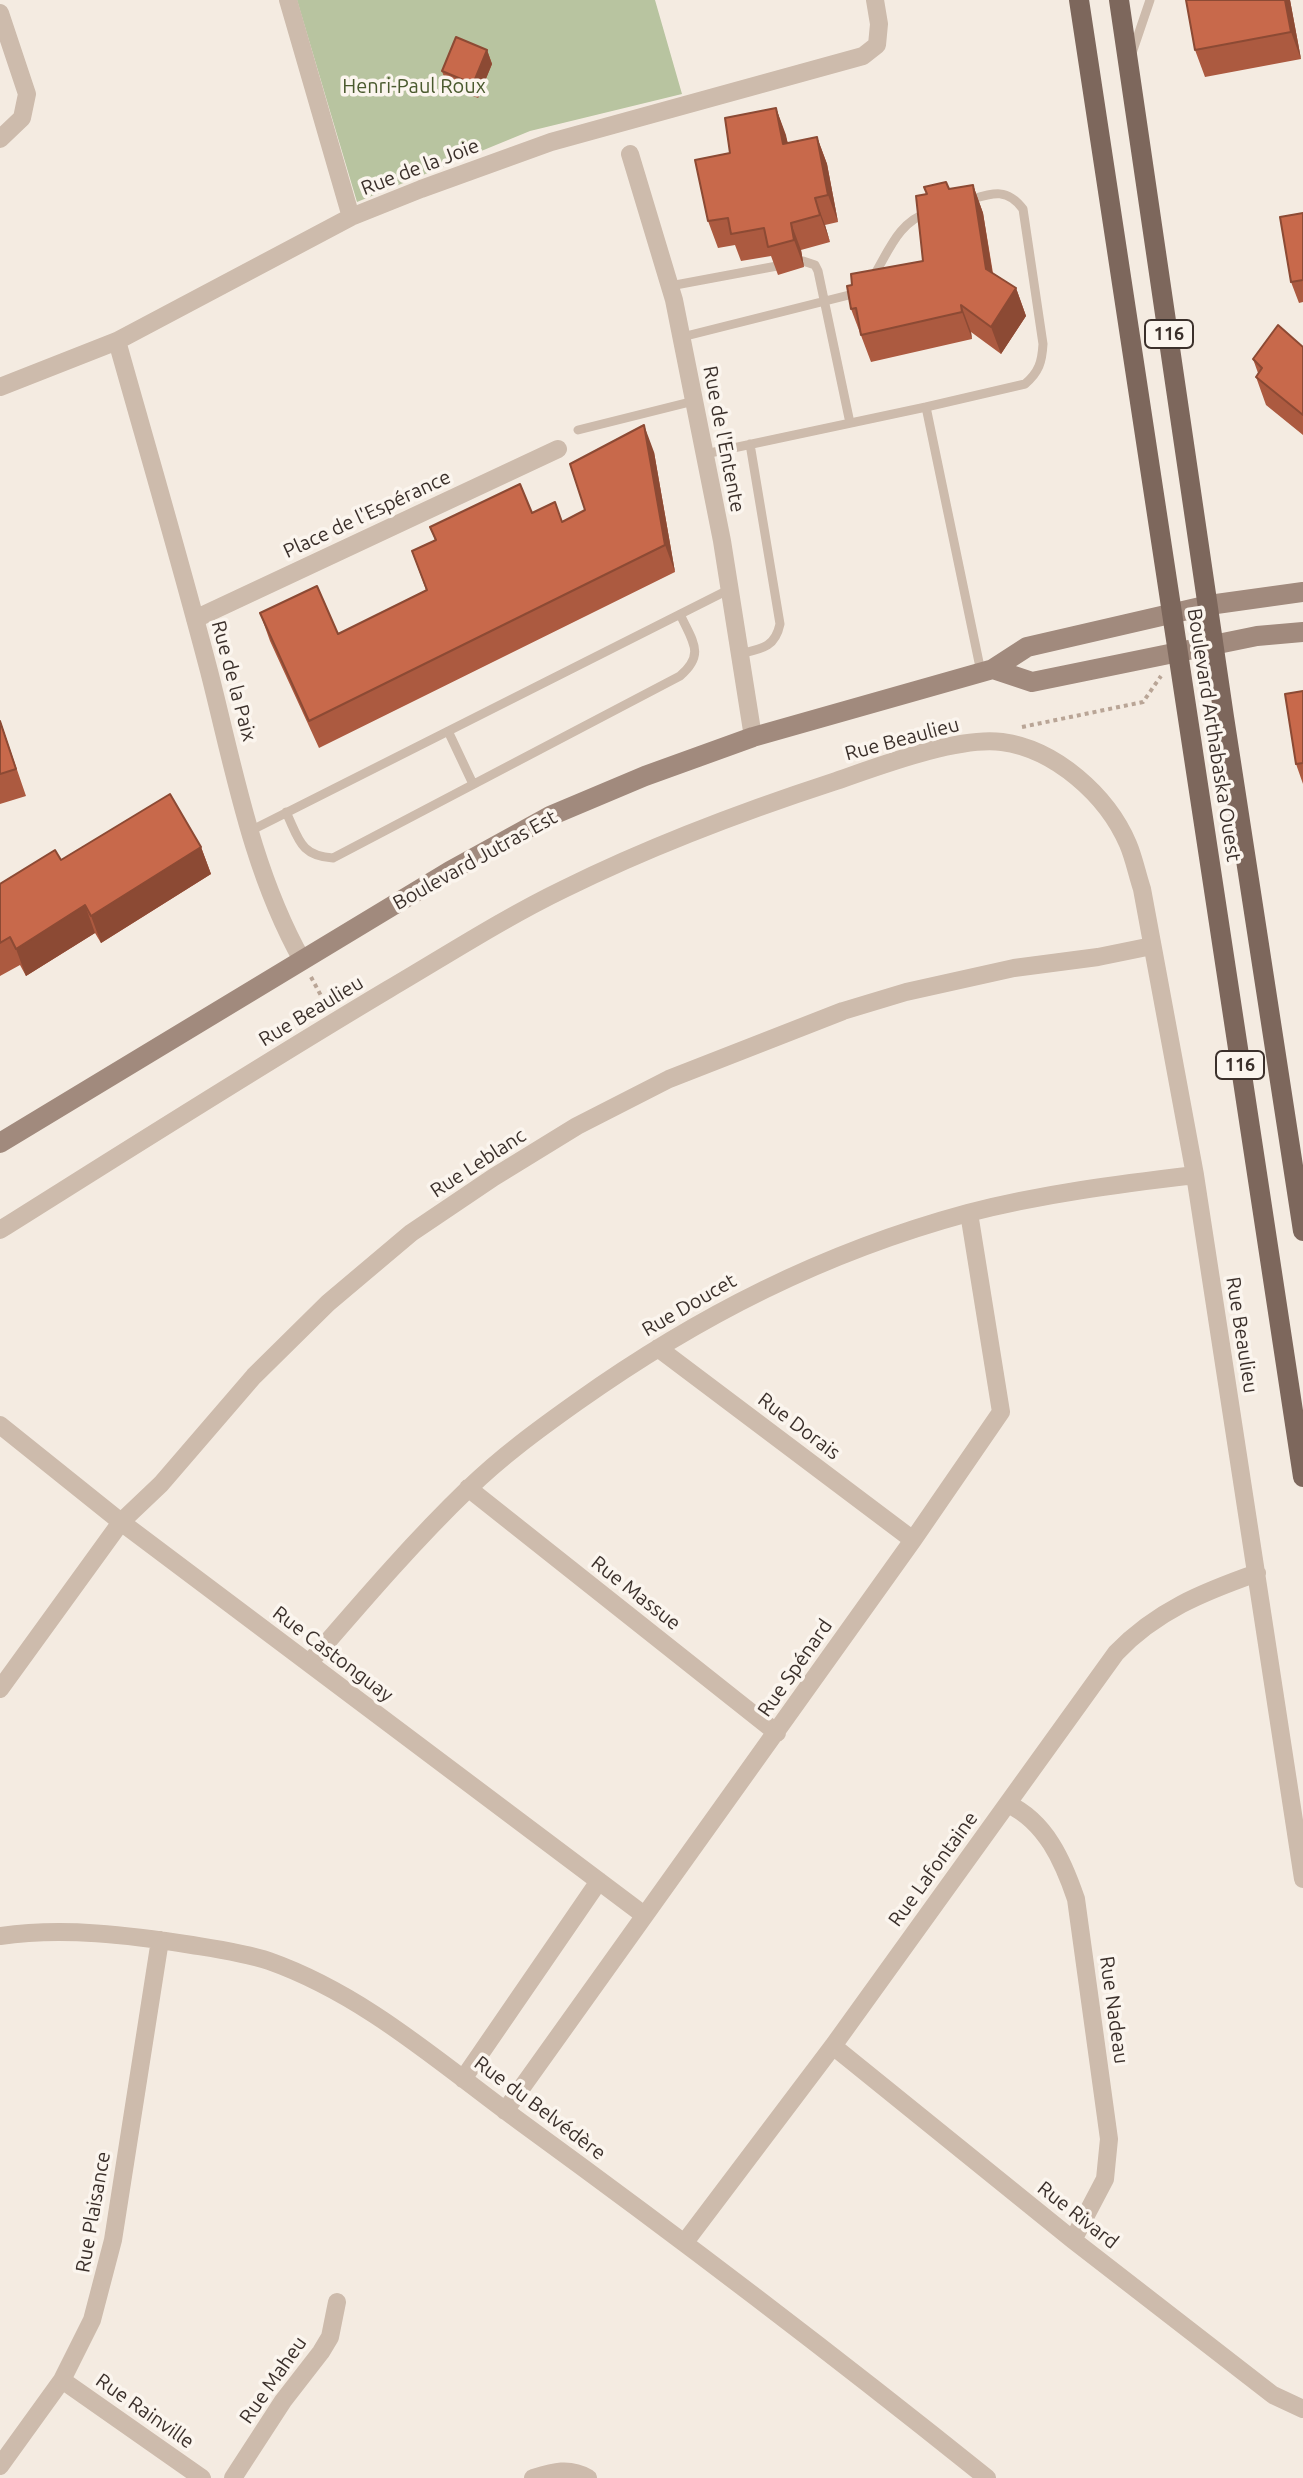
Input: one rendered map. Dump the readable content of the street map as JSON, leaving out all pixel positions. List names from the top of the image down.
{
  "streets": {
    "main road": ["116", "Boulevard Arthabaska Ouest", "Boulevard Jutras Est"],
    "street": [
      "Rue de la Joie",
      "Rue de l'Entente",
      "Place de l'Espérance",
      "Rue de la Paix",
      "Rue Beaulieu",
      "Rue Leblanc",
      "Rue Doucet",
      "Rue Dorais",
      "Rue Massue",
      "Rue Castonguay",
      "Rue Spénard",
      "Rue Lafontaine",
      "Rue Nadeau",
      "Rue du Belvédère",
      "Rue Plaisance",
      "Rue Rivard",
      "Rue Maheu",
      "Rue Rainville"
    ]
  },
  "crossings": [
    ["Rue de la Joie", "Rue de la Paix"],
    ["Rue de l'Entente", "Boulevard Jutras Est"],
    ["Place de l'Espérance", "Rue de la Paix"],
    ["Rue de la Paix", "Boulevard Jutras Est"],
    ["Boulevard Arthabaska Ouest", "Boulevard Jutras Est"],
    ["Rue Beaulieu", "Rue Leblanc"],
    ["Rue Beaulieu", "Rue Doucet"],
    ["Rue Beaulieu", "Rue Lafontaine"],
    ["Rue Leblanc", "Rue Castonguay"],
    ["Rue Doucet", "Rue Dorais"],
    ["Rue Doucet", "Rue Massue"],
    ["Rue Doucet", "Rue Castonguay"],
    ["Rue Doucet", "Rue Spénard"],
    ["Rue Dorais", "Rue Spénard"],
    ["Rue Massue", "Rue Spénard"],
    ["Rue Castonguay", "Rue Spénard"],
    ["Rue Spénard", "Rue du Belvédère"],
    ["Rue Lafontaine", "Rue Nadeau"],
    ["Rue Lafontaine", "Rue du Belvédère"],
    ["Rue Lafontaine", "Rue Rivard"],
    ["Rue Nadeau", "Rue Rivard"],
    ["Rue du Belvédère", "Rue Plaisance"],
    ["Rue Plaisance", "Rue Rainville"]
  ],
  "parks": ["Henri-Paul Roux"]
}
